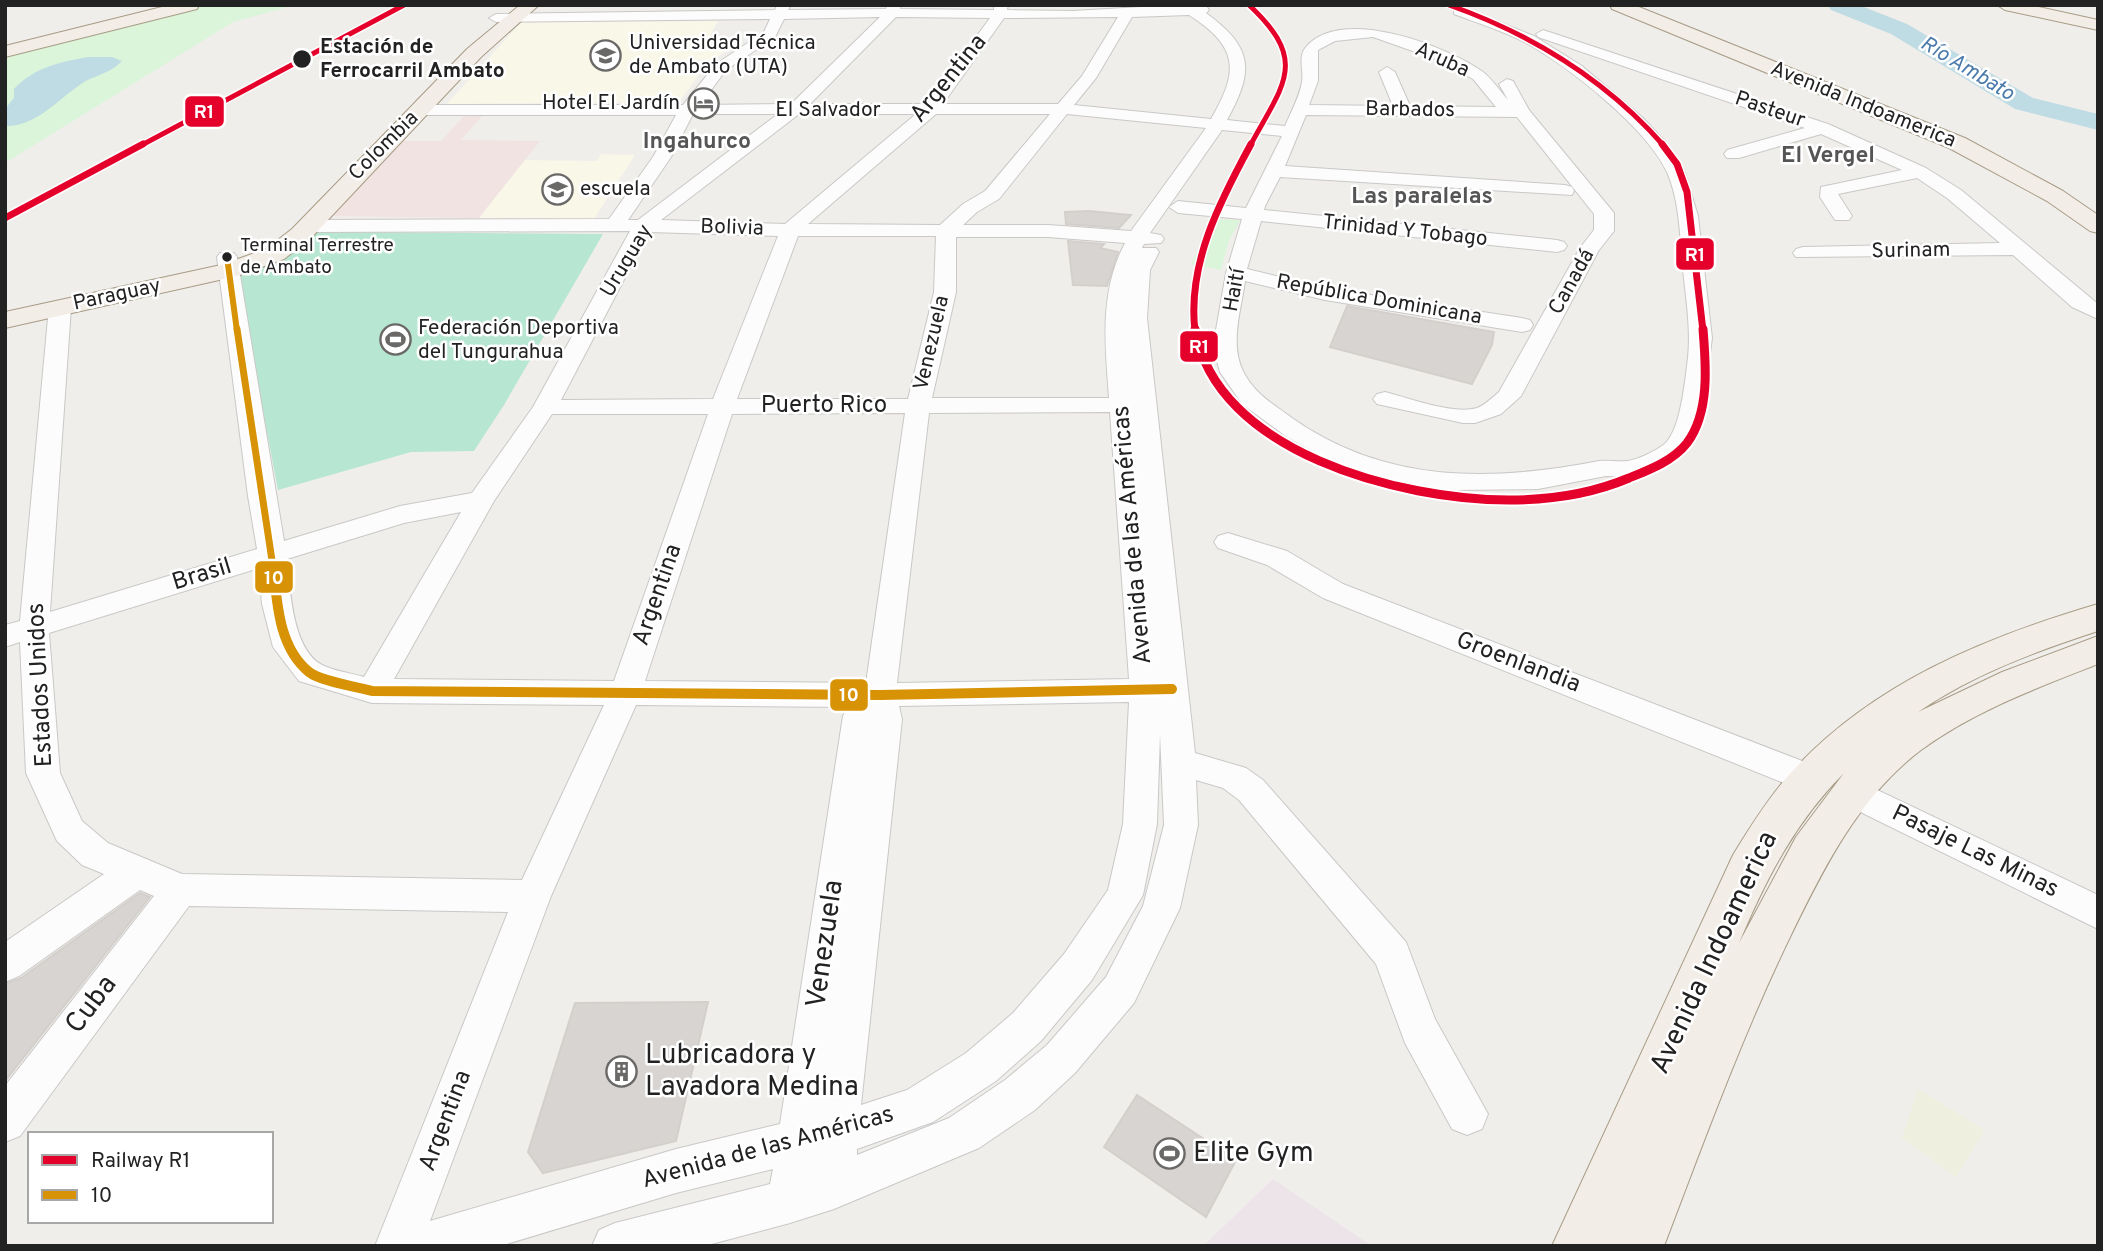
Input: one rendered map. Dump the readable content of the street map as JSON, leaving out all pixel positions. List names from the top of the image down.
{
  "streets": {
    "main road": ["Avenida Indoamerica", "Colombia", "Paraguay"],
    "street": [
      "Aruba",
      "Argentina",
      "El Salvador",
      "Barbados",
      "Pasteur",
      "Bolivia",
      "Trinidad Y Tobago",
      "Surinam",
      "Uruguay",
      "Canadá",
      "Haití",
      "República Dominicana",
      "Venezuela",
      "Puerto Rico",
      "Avenida de las Américas",
      "Brasil",
      "Groenlandia",
      "Estados Unidos",
      "Pasaje Las Minas",
      "Cuba"
    ]
  },
  "crossings": [
    ["Aruba", "Barbados"],
    ["Aruba", "Canadá"],
    ["Argentina", "El Salvador"],
    ["Argentina", "Bolivia"],
    ["Argentina", "Puerto Rico"],
    ["Argentina", "Estados Unidos"],
    ["Avenida Indoamerica", "Groenlandia"],
    ["Avenida Indoamerica", "Pasaje Las Minas"],
    ["El Salvador", "Colombia"],
    ["El Salvador", "Uruguay"],
    ["El Salvador", "Avenida de las Américas"],
    ["Barbados", "Canadá"],
    ["Pasteur", "Surinam"],
    ["Pasteur", "Haití"],
    ["Colombia", "Bolivia"],
    ["Colombia", "Paraguay"],
    ["Bolivia", "Uruguay"],
    ["Bolivia", "Venezuela"],
    ["Bolivia", "Avenida de las Américas"],
    ["Trinidad Y Tobago", "Haití"],
    ["Trinidad Y Tobago", "Avenida de las Américas"],
    ["Uruguay", "Puerto Rico"],
    ["Uruguay", "Brasil"],
    ["Haití", "República Dominicana"],
    ["Paraguay", "Estados Unidos"],
    ["Venezuela", "Puerto Rico"],
    ["Venezuela", "Avenida de las Américas"],
    ["Puerto Rico", "Avenida de las Américas"],
    ["Brasil", "Estados Unidos"],
    ["Groenlandia", "Pasaje Las Minas"],
    ["Estados Unidos", "Cuba"]
  ],
  "districts": ["Ingahurco", "El Vergel", "Las paralelas"],
  "water": ["Río Ambato"],
  "places": {
    "school or university": ["Universidad Técnica de Ambato (UTA)", "escuela"],
    "other": ["Estación de Ferrocarril Ambato", "Terminal Terrestre de Ambato"],
    "hotel": ["Hotel El Jardín"],
    "sports": ["Federación Deportiva del Tungurahua", "Elite Gym"],
    "building": ["Lubricadora y Lavadora Medina"]
  },
  "lines": ["rail line R1", "transit line 10"],
  "legend": ["Railway R1", "10"]
}
